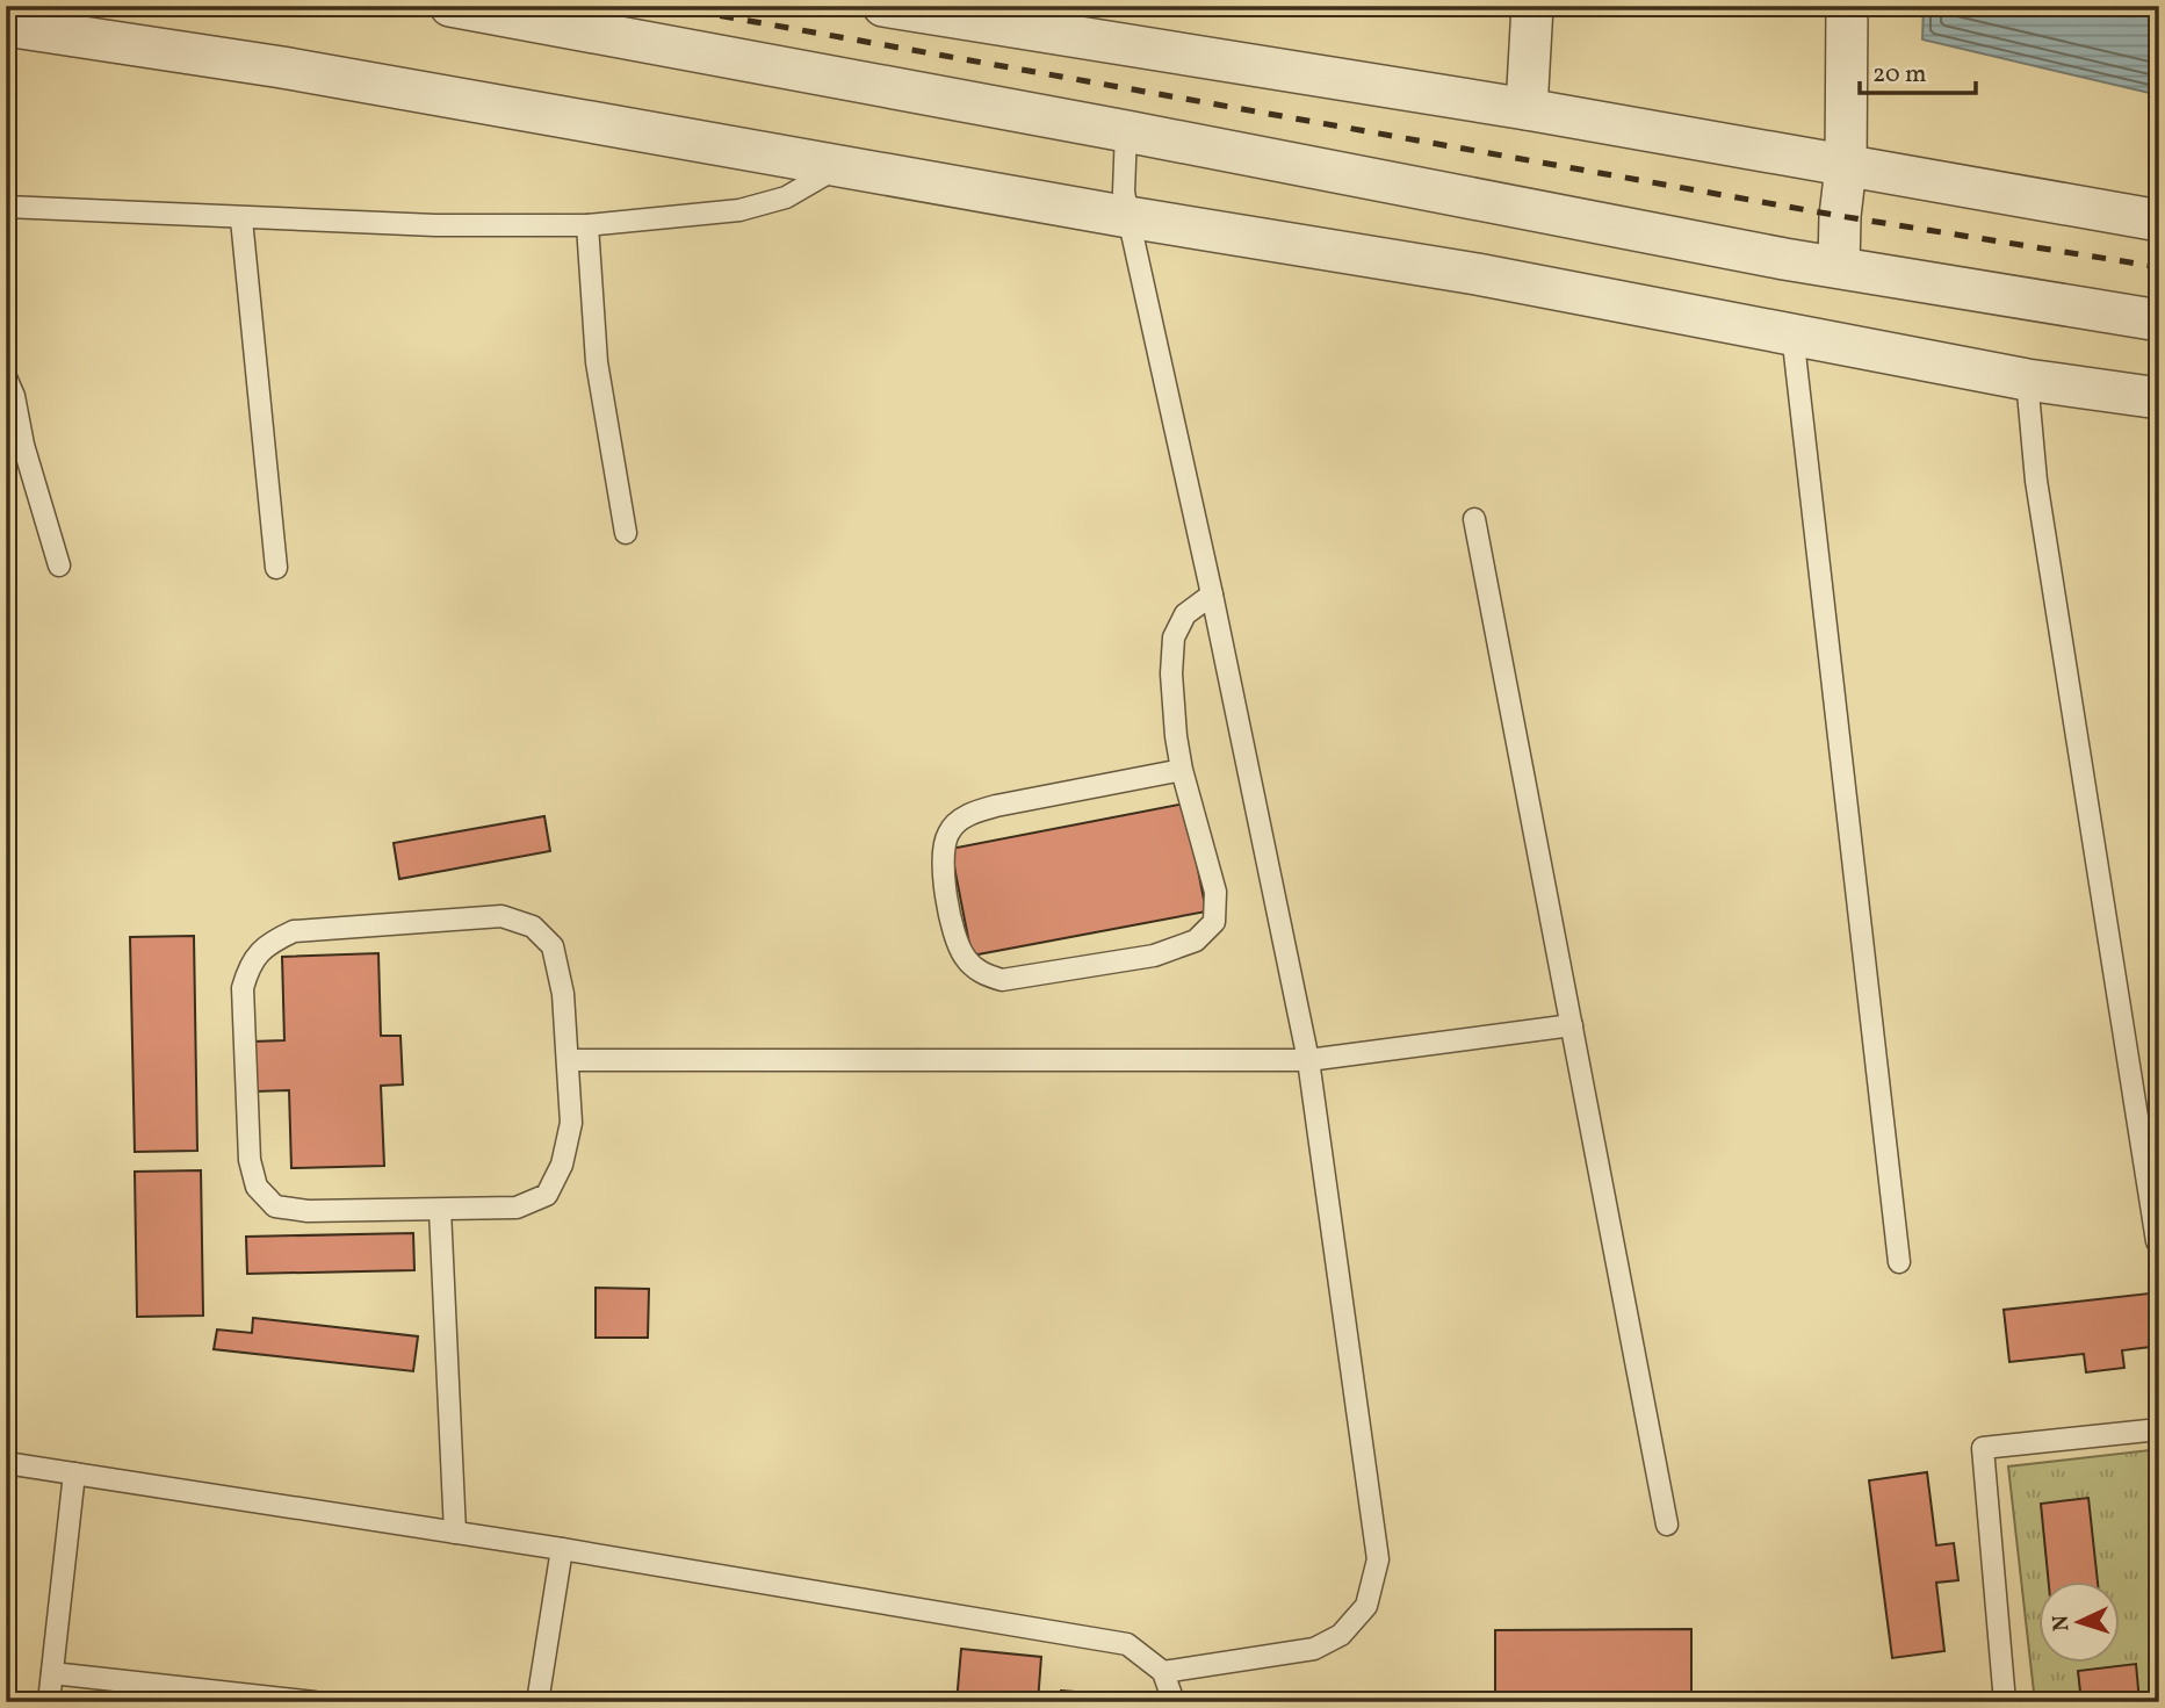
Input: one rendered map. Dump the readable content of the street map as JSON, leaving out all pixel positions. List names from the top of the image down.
{
  "scale_bar": "20 m",
  "north": "left"
}
